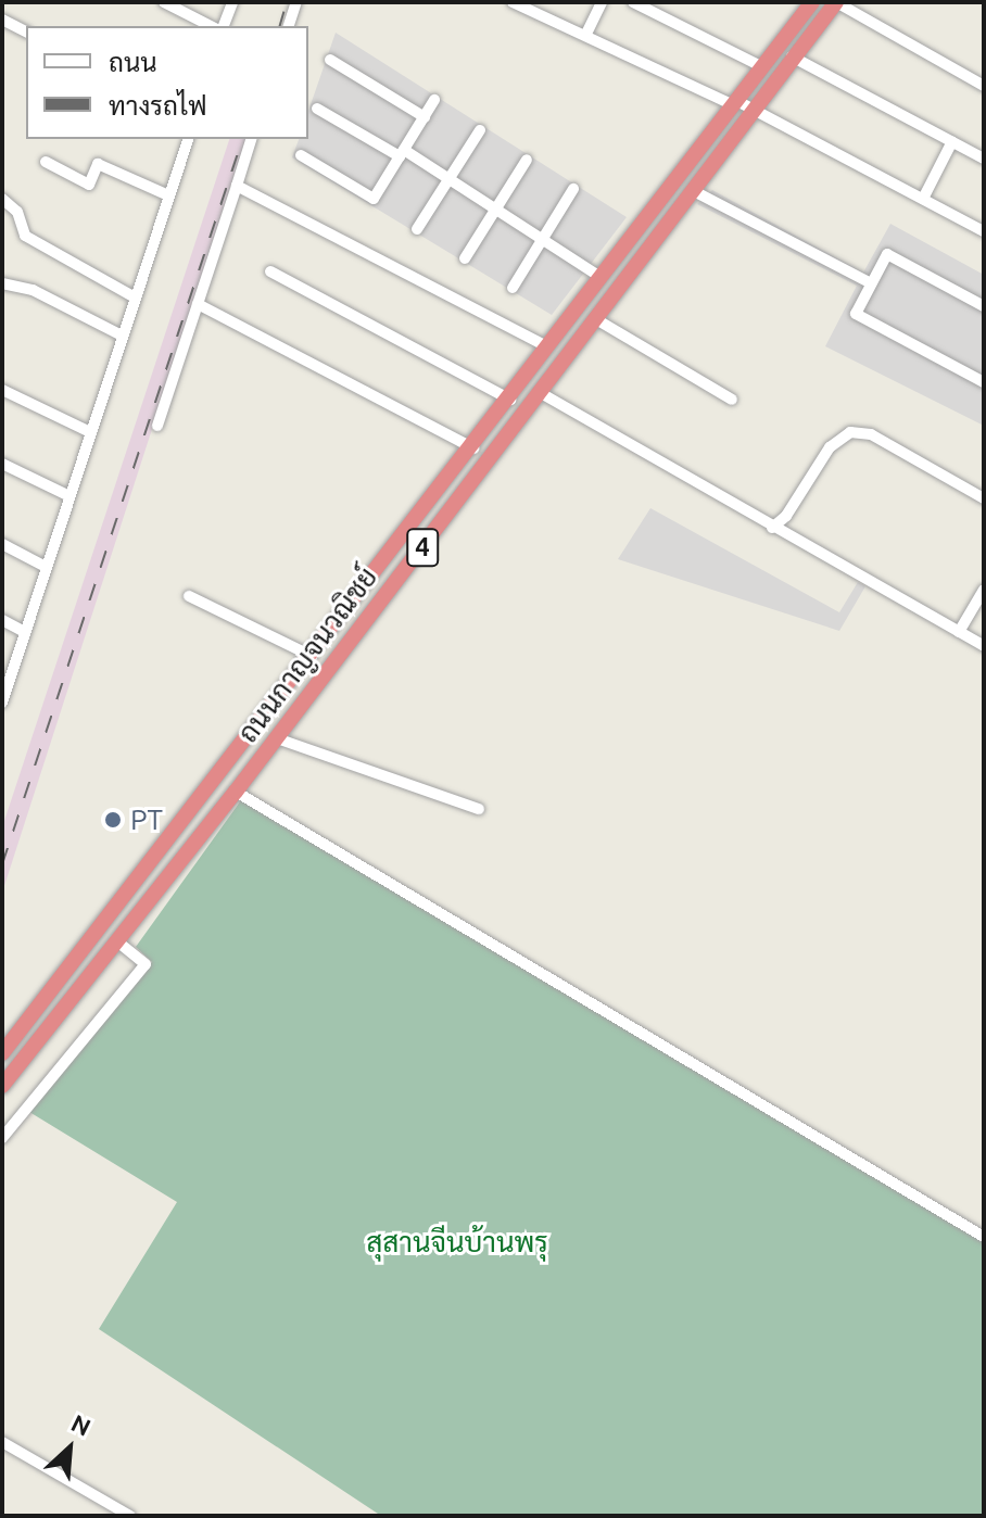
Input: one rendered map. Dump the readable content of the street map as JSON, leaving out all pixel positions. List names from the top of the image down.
{
  "streets": {
    "highway": ["4", "ถนนกาญจนวณิชย์"]
  },
  "parks": ["สุสานจีนบ้านพรุ"],
  "places": ["PT"],
  "legend": ["ถนน", "ทางรถไฟ"],
  "north": "top right"
}
